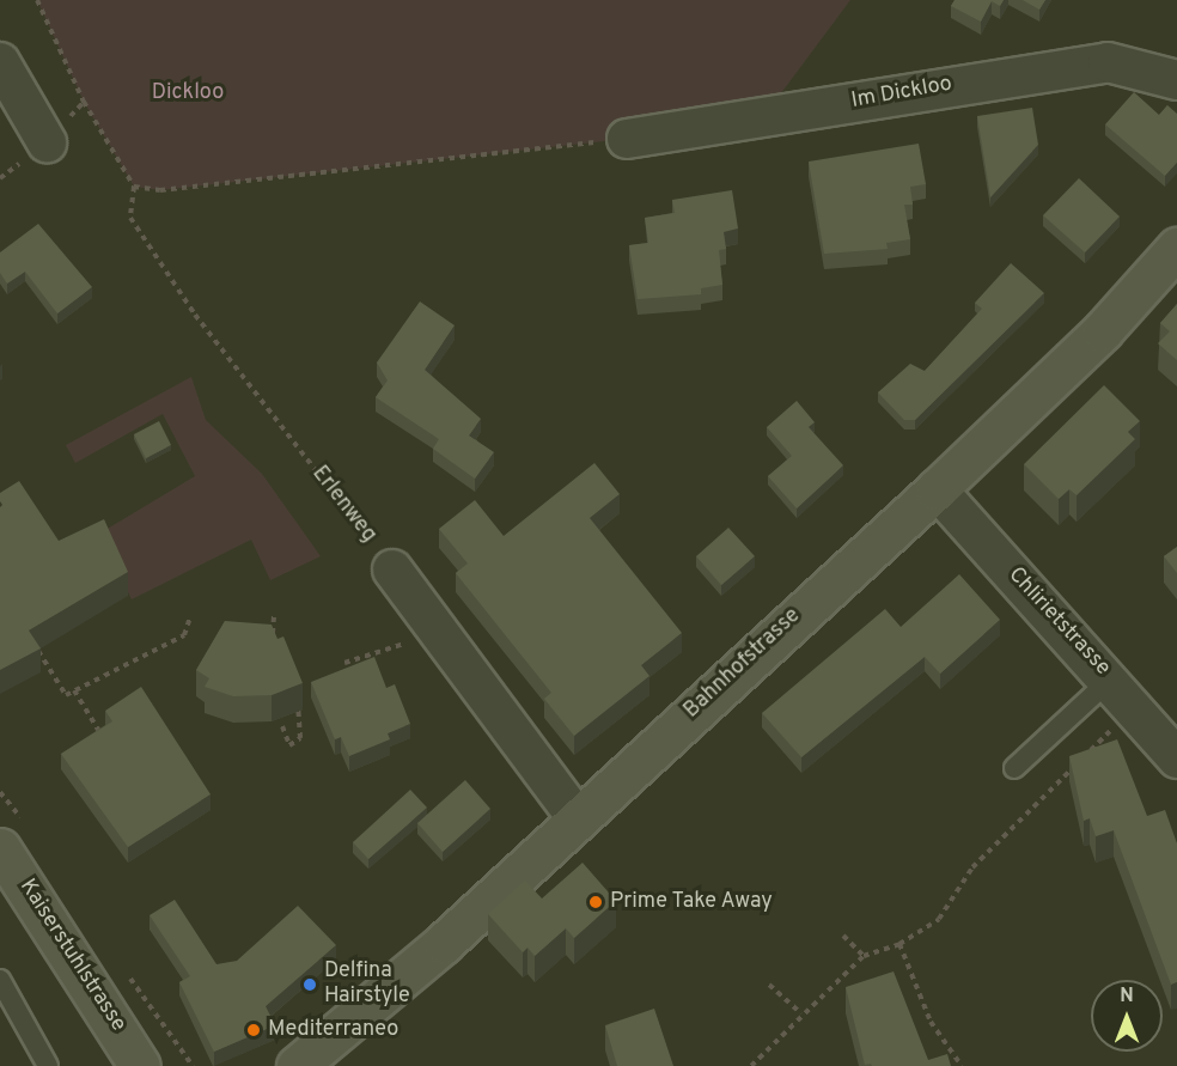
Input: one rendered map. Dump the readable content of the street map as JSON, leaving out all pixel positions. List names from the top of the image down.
{
  "streets": {
    "street": [
      "Im Dickloo",
      "Chlirietstrasse",
      "Bahnhofstrasse",
      "Kaiserstuhlstrasse"
    ],
    "path": ["Erlenweg"]
  },
  "crossings": [
    ["Chlirietstrasse", "Bahnhofstrasse"]
  ],
  "parks": ["Dickloo"],
  "places": ["Prime Take Away", "Delfina Hairstyle", "Mediterraneo"],
  "north": "top"
}
